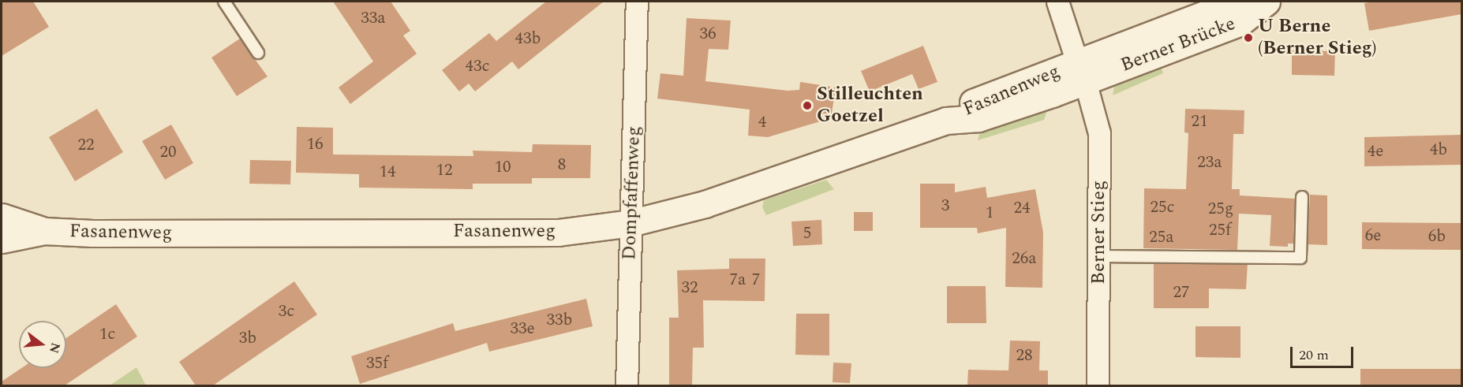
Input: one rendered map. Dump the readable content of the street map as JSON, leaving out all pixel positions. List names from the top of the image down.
{
  "streets": {
    "main road": ["Berner Brücke", "Fasanenweg"],
    "street": ["Dompfaffenweg", "Berner Stieg"]
  },
  "crossings": [
    ["Berner Brücke", "Fasanenweg"],
    ["Berner Brücke", "Berner Stieg"],
    ["Fasanenweg", "Dompfaffenweg"],
    ["Fasanenweg", "Berner Stieg"]
  ],
  "places": ["U Berne (Berner Stieg)", "Stilleuchten Goetzel"],
  "house_numbers": [
    "33a",
    "36",
    "43b",
    "43c",
    "21",
    "4",
    "16",
    "22",
    "4b",
    "4e",
    "20",
    "23a",
    "8",
    "10",
    "12",
    "14",
    "3",
    "25c",
    "24",
    "25g",
    "1",
    "25f",
    "5",
    "6e",
    "6b",
    "25a",
    "26a",
    "7a",
    "7",
    "32",
    "27",
    "3c",
    "33b",
    "33e",
    "1c",
    "3b",
    "28",
    "35f"
  ],
  "scale_bar": "20 m",
  "north": "right"
}
